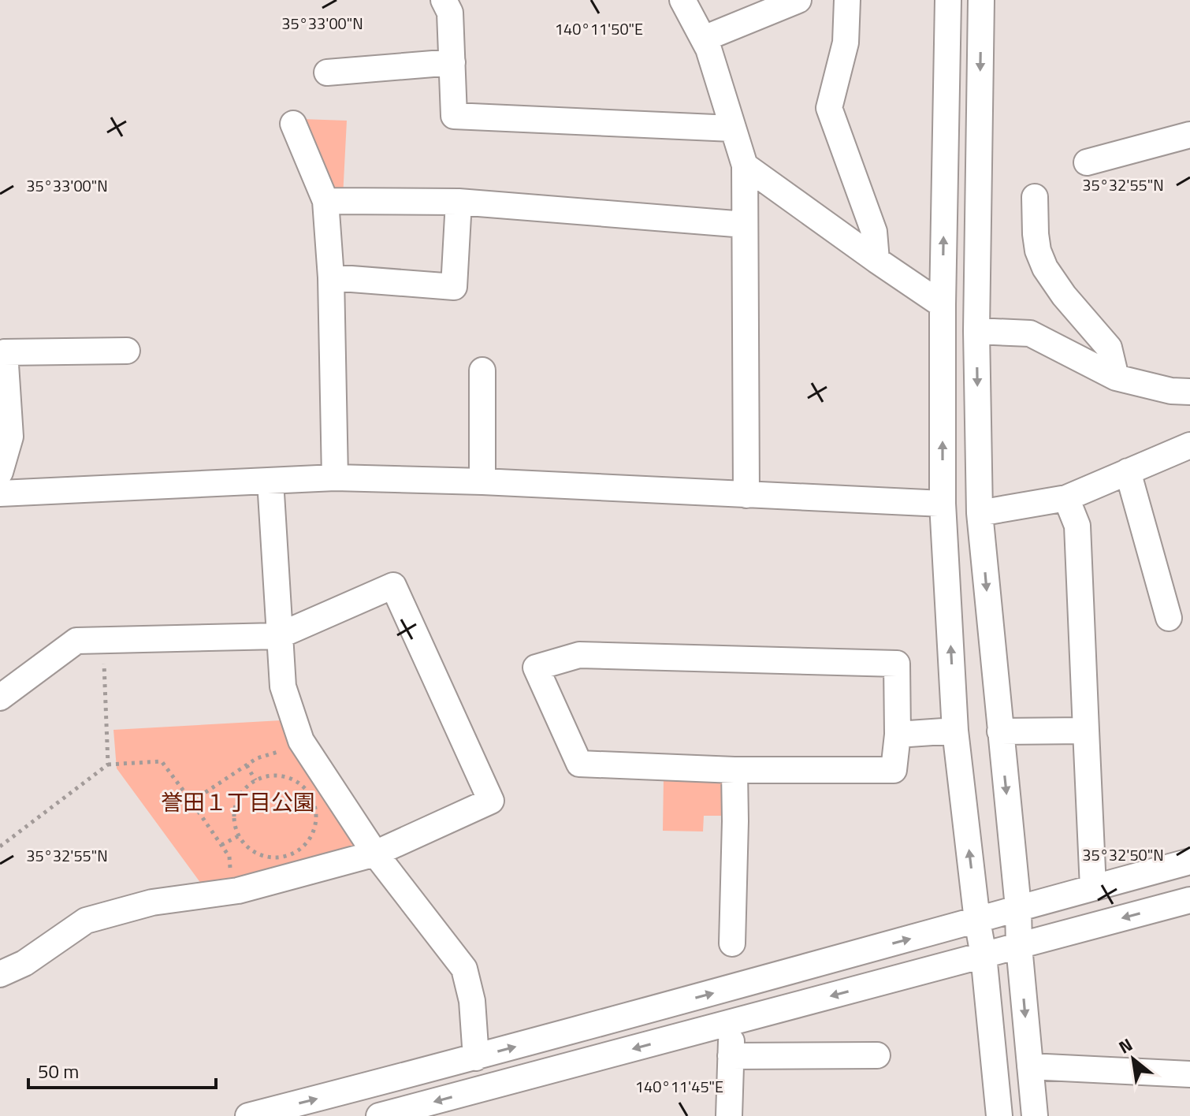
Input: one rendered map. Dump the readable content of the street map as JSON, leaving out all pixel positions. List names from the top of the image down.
{
  "parks": ["誉田１丁目公園"],
  "scale_bar": "50 m",
  "north": "top left",
  "coordinates": [
    "35°33'00\"N",
    "140°11'50\"E",
    "35°32'55\"N",
    "35°32'50\"N",
    "140°11'45\"E"
  ]
}
